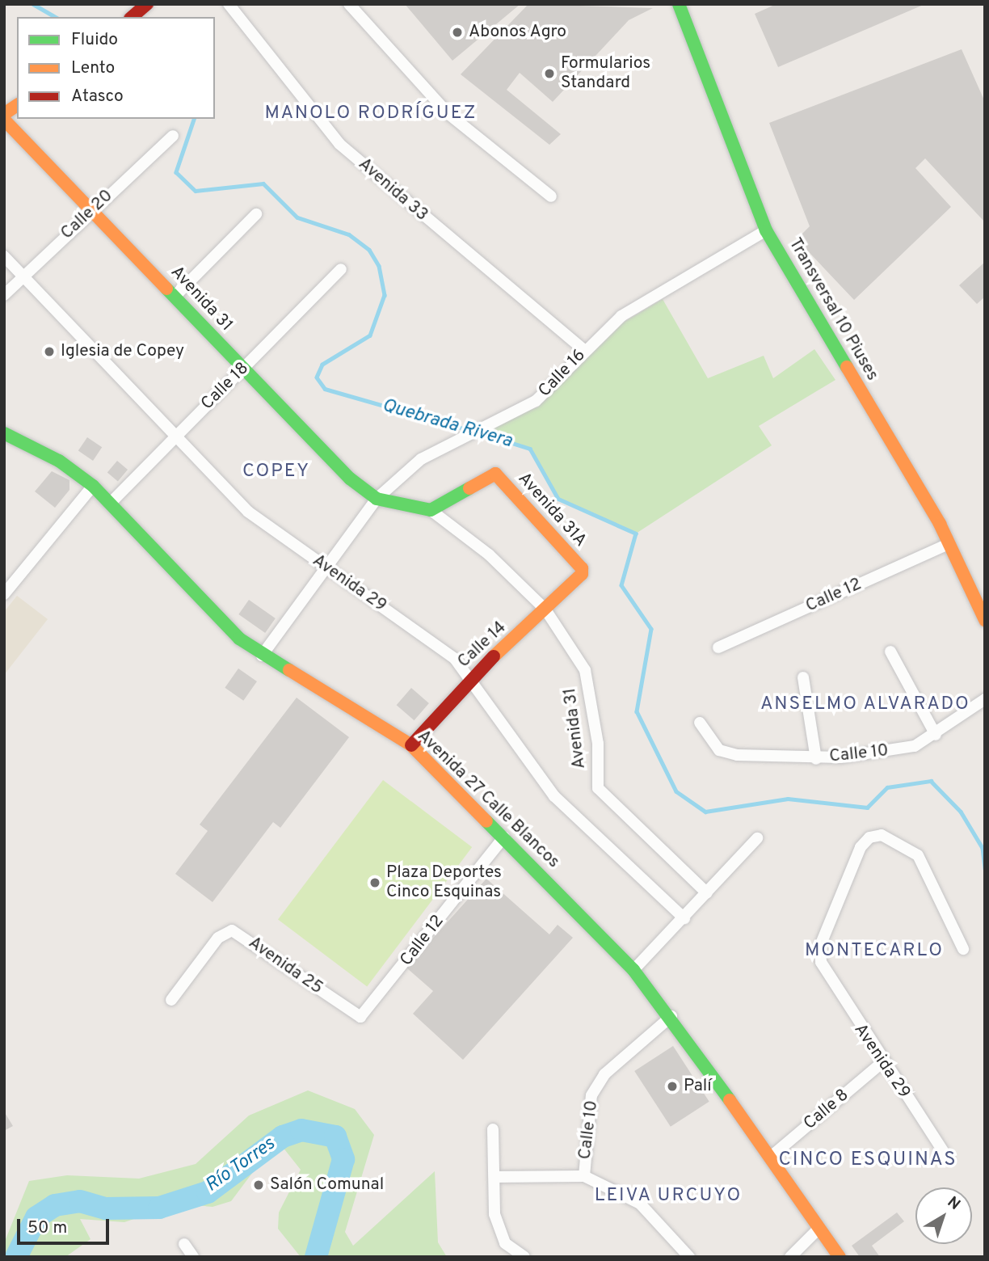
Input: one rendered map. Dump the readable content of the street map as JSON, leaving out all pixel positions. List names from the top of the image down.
{
  "streets": {
    "street": [
      "Avenida 33",
      "Calle 20",
      "Avenida 31",
      "Transversal 10 Piuses",
      "Calle 16",
      "Calle 18",
      "Avenida 31A",
      "Avenida 29",
      "Calle 12",
      "Calle 14",
      "Calle 10",
      "Avenida 27 Calle Blancos",
      "Avenida 25",
      "Calle 8"
    ]
  },
  "crossings": [
    ["Avenida 33", "Calle 16"],
    ["Calle 20", "Avenida 31"],
    ["Calle 20", "Avenida 29"],
    ["Avenida 31", "Calle 16"],
    ["Avenida 31", "Calle 18"],
    ["Avenida 31", "Avenida 31A"],
    ["Avenida 31", "Calle 14"],
    ["Transversal 10 Piuses", "Calle 16"],
    ["Transversal 10 Piuses", "Calle 12"],
    ["Calle 16", "Avenida 29"],
    ["Calle 16", "Avenida 27 Calle Blancos"],
    ["Calle 18", "Avenida 29"],
    ["Calle 18", "Avenida 27 Calle Blancos"],
    ["Avenida 31A", "Calle 14"],
    ["Avenida 29", "Calle 14"],
    ["Avenida 29", "Calle 8"],
    ["Calle 12", "Avenida 27 Calle Blancos"],
    ["Calle 12", "Avenida 25"],
    ["Calle 14", "Avenida 27 Calle Blancos"],
    ["Calle 10", "Avenida 27 Calle Blancos"],
    ["Avenida 27 Calle Blancos", "Calle 8"]
  ],
  "districts": [
    "MANOLO RODRÍGUEZ",
    "COPEY",
    "ANSELMO ALVARADO",
    "MONTECARLO",
    "CINCO ESQUINAS",
    "LEIVA URCUYO"
  ],
  "water": ["Quebrada Rivera", "Río Torres"],
  "places": [
    "Abonos Agro",
    "Formularios Standard",
    "Iglesia de Copey",
    "Plaza Deportes Cinco Esquinas",
    "Palí",
    "Salón Comunal"
  ],
  "legend": ["Fluido", "Lento", "Atasco"],
  "scale_bar": "50 m",
  "north": "top right"
}
